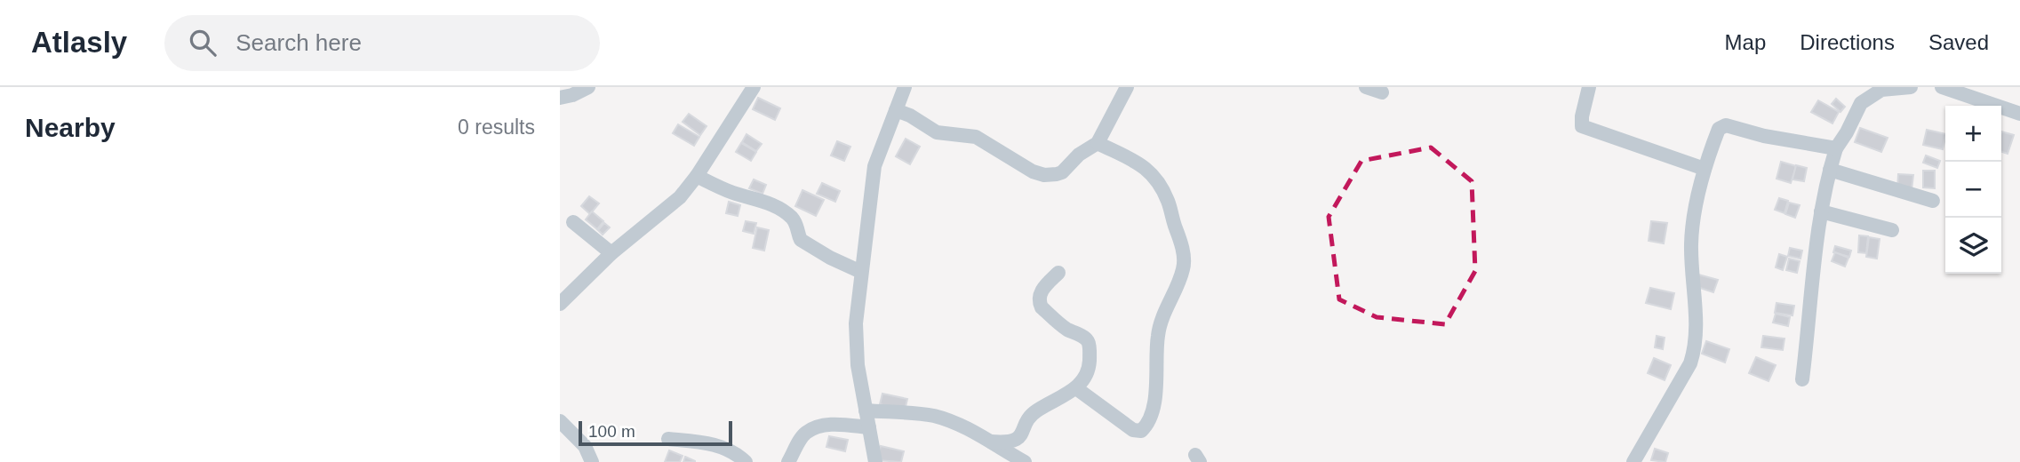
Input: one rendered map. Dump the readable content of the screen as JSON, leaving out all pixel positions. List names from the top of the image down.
{
  "scale_bar": "100 m",
  "page": {
    "header": "Atlasly",
    "search": "Search here",
    "nav": ["Map", "Directions", "Saved"],
    "heading": ["Nearby", "0 results"],
    "map_buttons": ["+", "−"],
    "scale": "100 m"
  }
}
